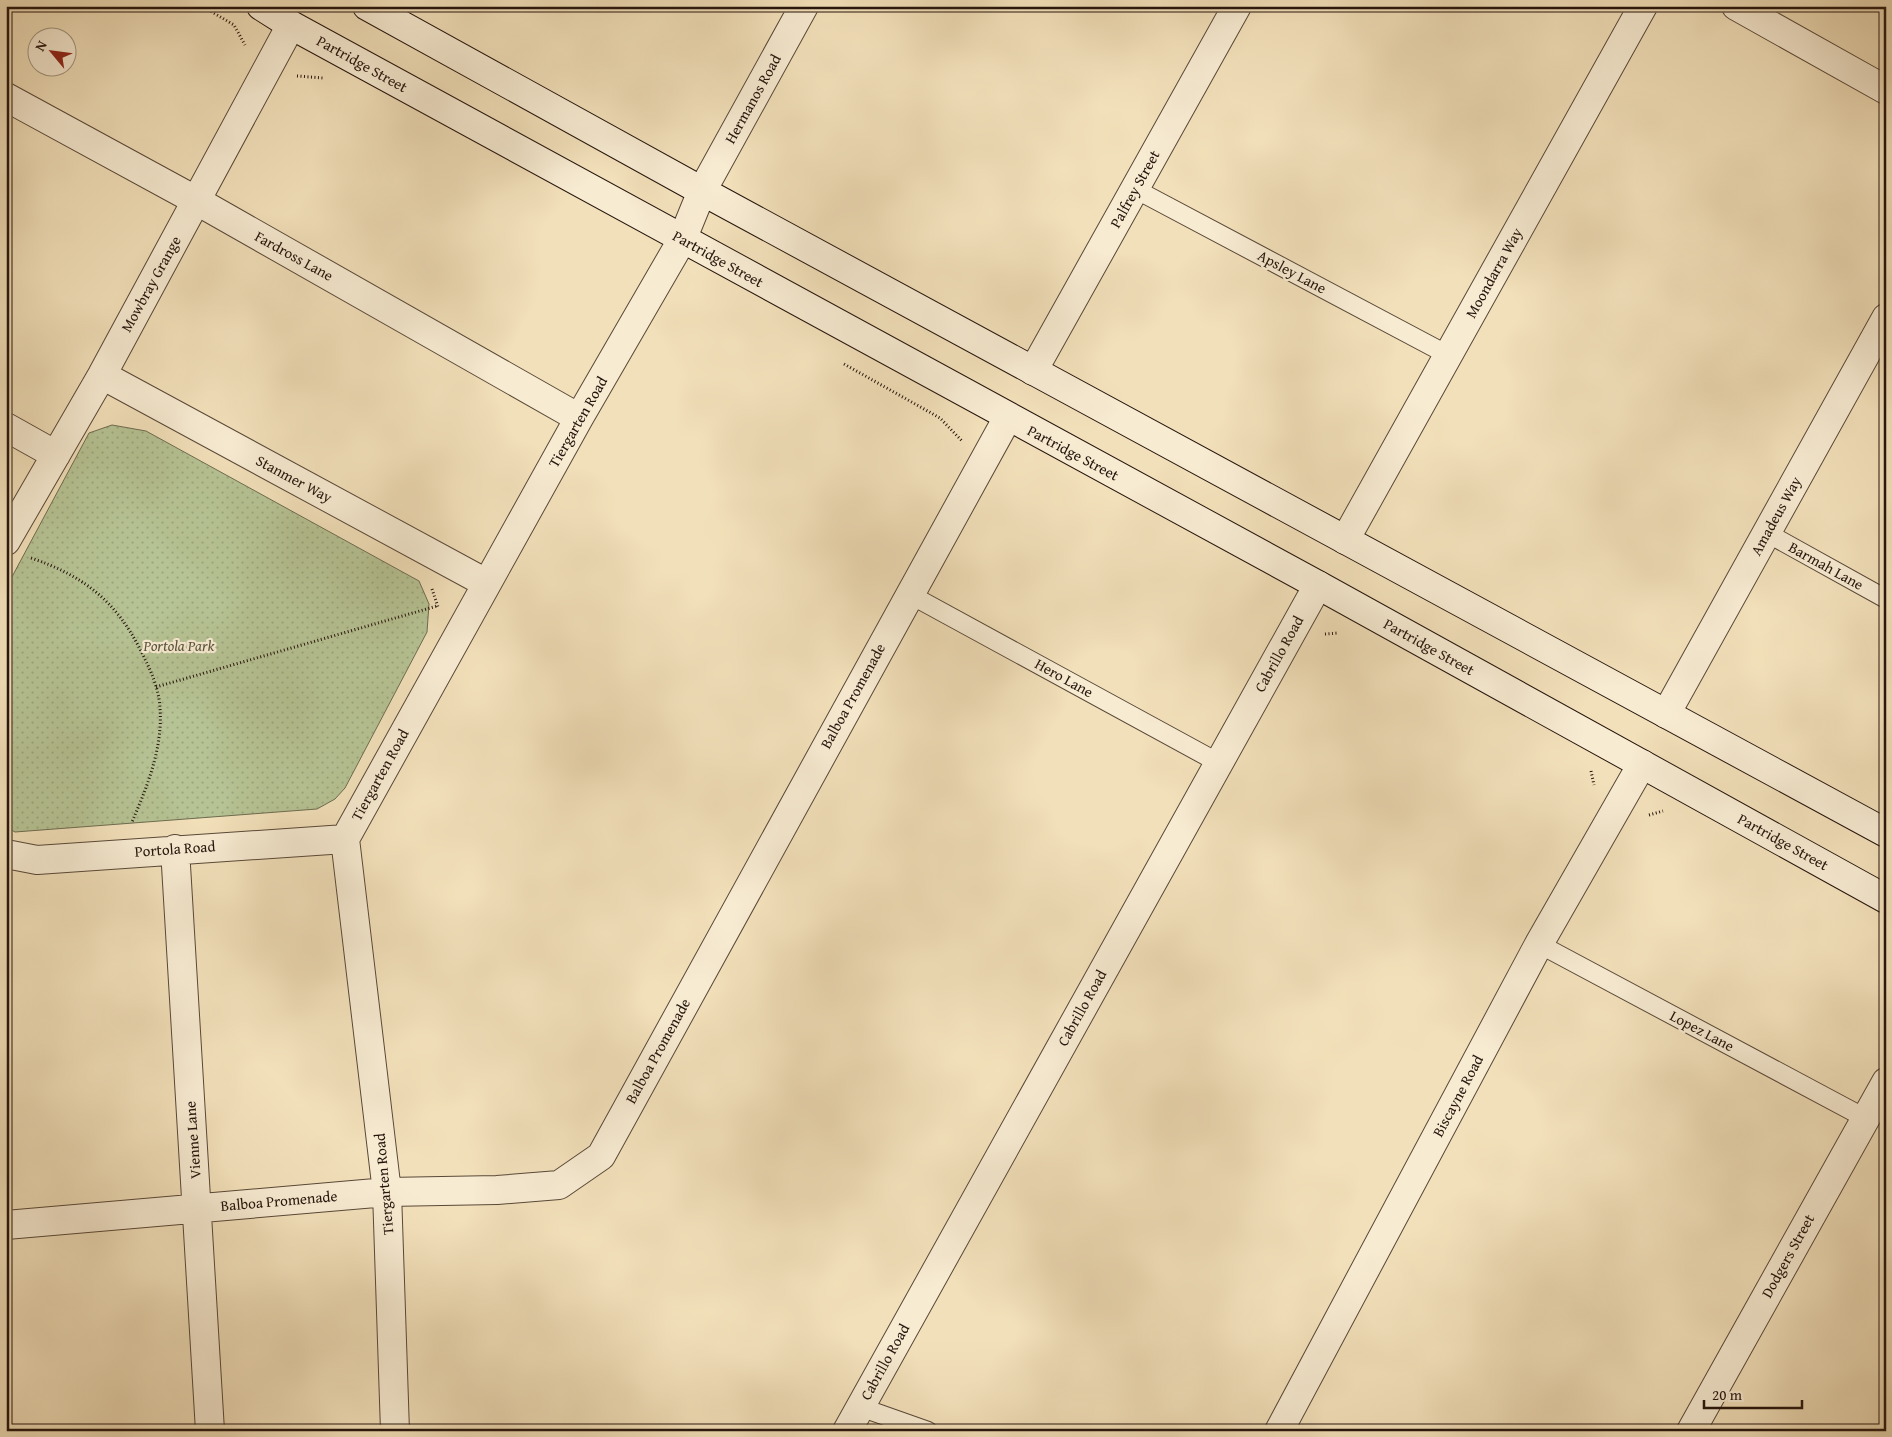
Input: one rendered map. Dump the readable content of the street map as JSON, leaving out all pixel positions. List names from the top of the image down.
{
  "streets": {
    "street": [
      "Partridge Street",
      "Hermanos Road",
      "Palfrey Street",
      "Fardross Lane",
      "Moondarra Way",
      "Mowbray Grange",
      "Tiergarten Road",
      "Stanmer Way",
      "Amadeus Way",
      "Cabrillo Road",
      "Balboa Promenade",
      "Portola Road",
      "Biscayne Road",
      "Vienne Lane",
      "Dodgers Street"
    ],
    "lane": [
      "Apsley Lane",
      "Barmah Lane",
      "Hero Lane",
      "Lopez Lane"
    ]
  },
  "crossings": [
    ["Partridge Street", "Mowbray Grange"],
    ["Partridge Street", "Tiergarten Road"],
    ["Partridge Street", "Cabrillo Road"],
    ["Partridge Street", "Balboa Promenade"],
    ["Partridge Street", "Biscayne Road"],
    ["Hermanos Road", "Tiergarten Road"],
    ["Palfrey Street", "Apsley Lane"],
    ["Fardross Lane", "Mowbray Grange"],
    ["Fardross Lane", "Tiergarten Road"],
    ["Apsley Lane", "Moondarra Way"],
    ["Mowbray Grange", "Stanmer Way"],
    ["Tiergarten Road", "Stanmer Way"],
    ["Tiergarten Road", "Balboa Promenade"],
    ["Tiergarten Road", "Portola Road"],
    ["Amadeus Way", "Barmah Lane"],
    ["Cabrillo Road", "Hero Lane"],
    ["Hero Lane", "Balboa Promenade"],
    ["Balboa Promenade", "Vienne Lane"],
    ["Portola Road", "Vienne Lane"],
    ["Lopez Lane", "Biscayne Road"],
    ["Lopez Lane", "Dodgers Street"]
  ],
  "parks": ["Portola Park"],
  "scale_bar": "20 m",
  "north": "top left"
}
